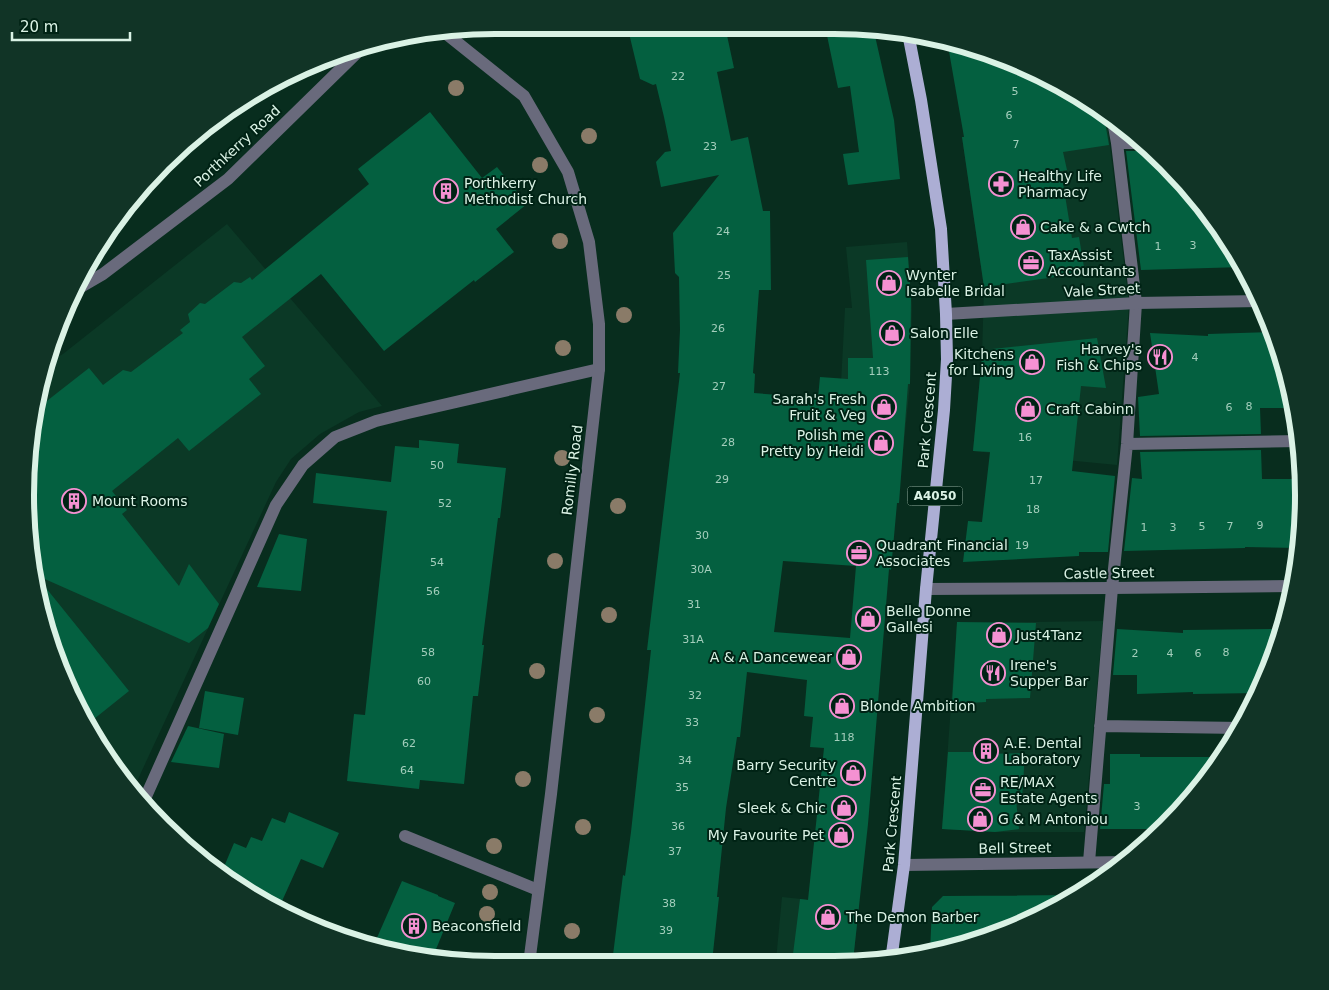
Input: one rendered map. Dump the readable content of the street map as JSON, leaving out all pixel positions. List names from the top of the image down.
{
  "streets": {
    "main road": ["Park Crescent", "A4050"],
    "street": [
      "Porthkerry Road",
      "Vale Street",
      "Romilly Road",
      "Castle Street",
      "Bell Street"
    ]
  },
  "crossings": [
    ["Vale Street", "Park Crescent"],
    ["Park Crescent", "Castle Street"],
    ["Park Crescent", "Bell Street"]
  ],
  "places": {
    "pharmacy": ["Healthy Life Pharmacy"],
    "building": [
      "Porthkerry Methodist Church",
      "Mount Rooms",
      "A.E. Dental Laboratory",
      "Beaconsfield"
    ],
    "shop": [
      "Cake & a Cwtch",
      "Wynter Isabelle Bridal",
      "Salon Elle",
      "Kitchens for Living",
      "Sarah's Fresh Fruit & Veg",
      "Craft Cabinn",
      "Polish me Pretty by Heidi",
      "Belle Donne Gallesi",
      "Just4Tanz",
      "A & A Dancewear",
      "Blonde Ambition",
      "Barry Security Centre",
      "Sleek & Chic",
      "G & M Antoniou",
      "My Favourite Pet",
      "The Demon Barber"
    ],
    "office": ["TaxAssist Accountants", "Quadrant Financial Associates", "RE/MAX Estate Agents"],
    "restaurant": ["Harvey's Fish & Chips", "Irene's Supper Bar"]
  },
  "house_numbers": [
    "22",
    "5",
    "6",
    "7",
    "23",
    "24",
    "3",
    "1",
    "25",
    "26",
    "4",
    "113",
    "27",
    "8",
    "6",
    "16",
    "28",
    "50",
    "29",
    "17",
    "52",
    "18",
    "9",
    "5",
    "7",
    "1",
    "3",
    "30",
    "19",
    "54",
    "30A",
    "56",
    "31",
    "31A",
    "58",
    "8",
    "2",
    "4",
    "6",
    "60",
    "32",
    "33",
    "118",
    "62",
    "34",
    "64",
    "35",
    "3",
    "36",
    "37",
    "38",
    "39"
  ],
  "scale_bar": "20 m"
}
